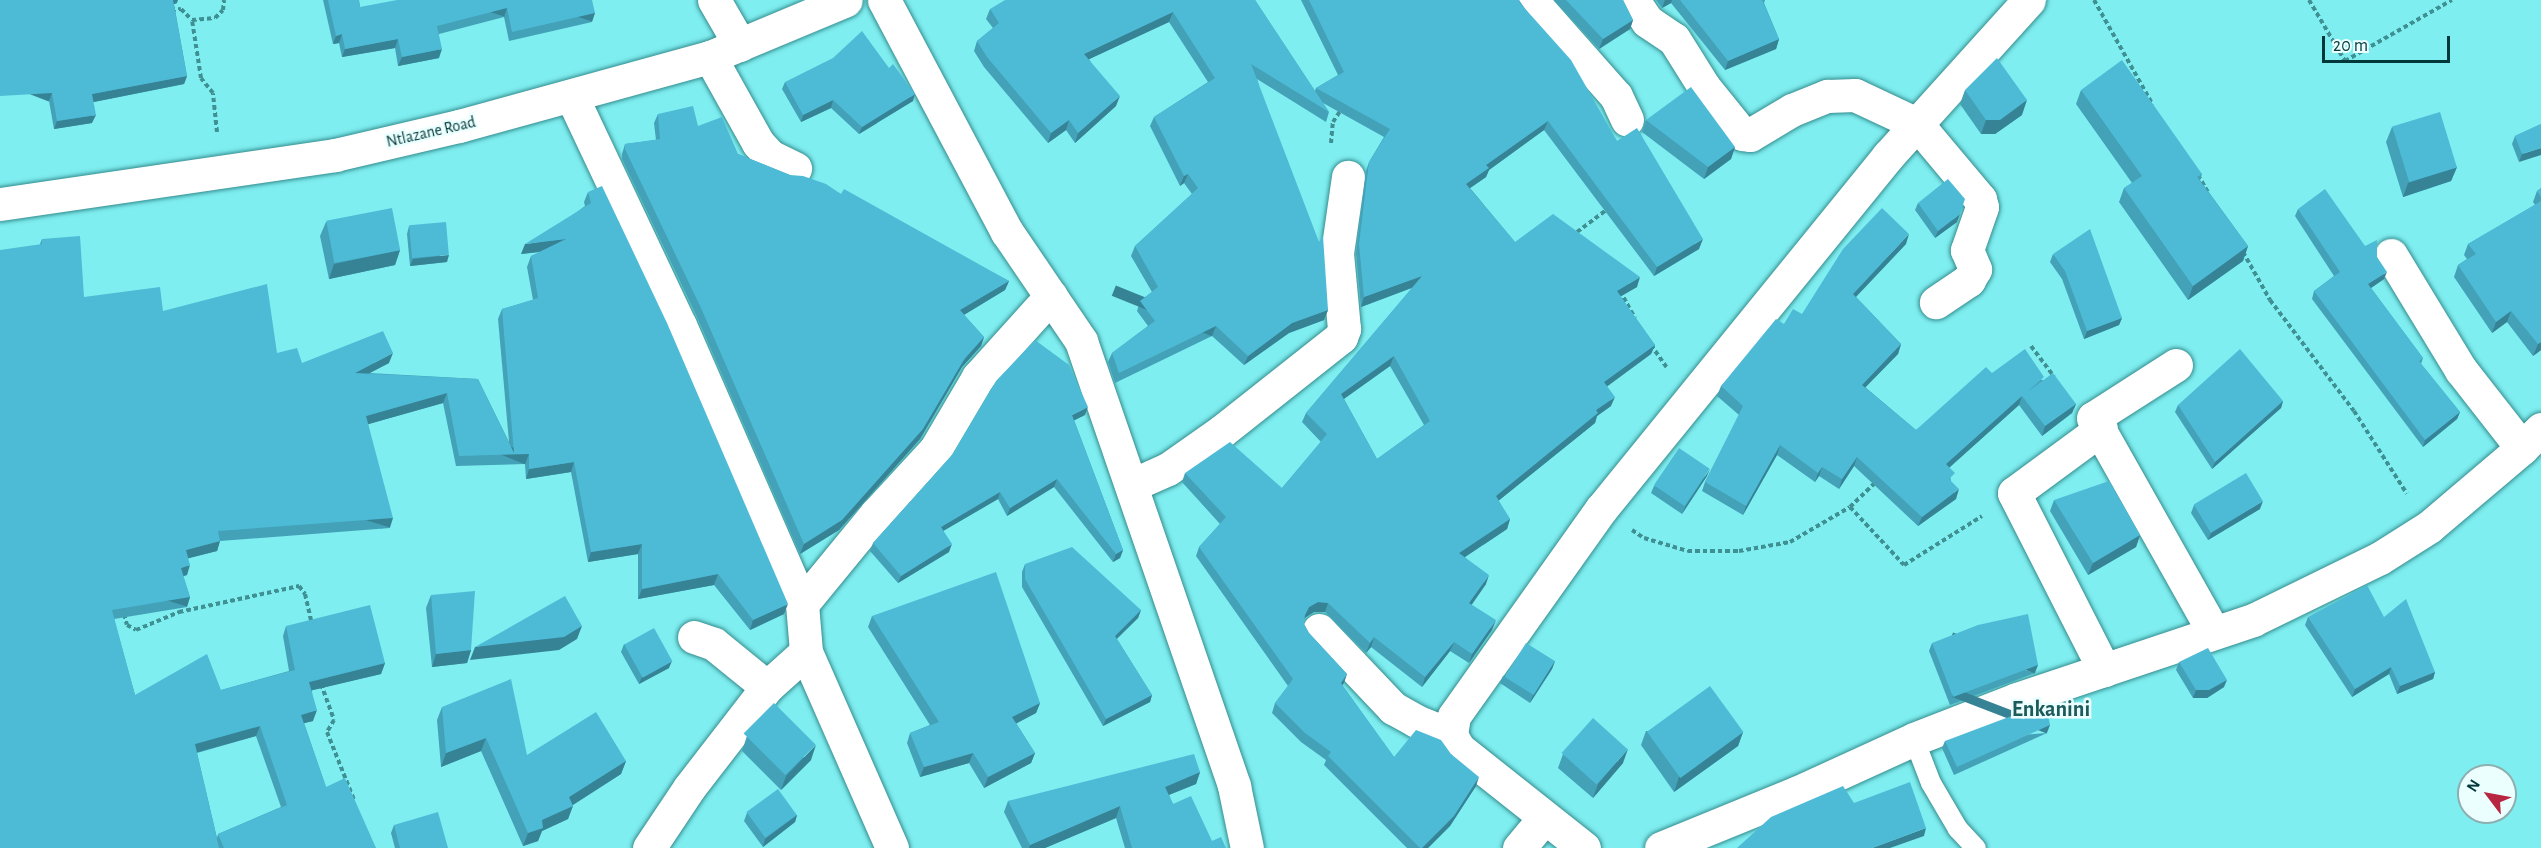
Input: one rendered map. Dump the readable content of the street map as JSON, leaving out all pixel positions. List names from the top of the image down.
{
  "streets": {
    "street": ["Ntlazane Road"]
  },
  "districts": ["Enkanini"],
  "scale_bar": "20 m",
  "north": "top left"
}
